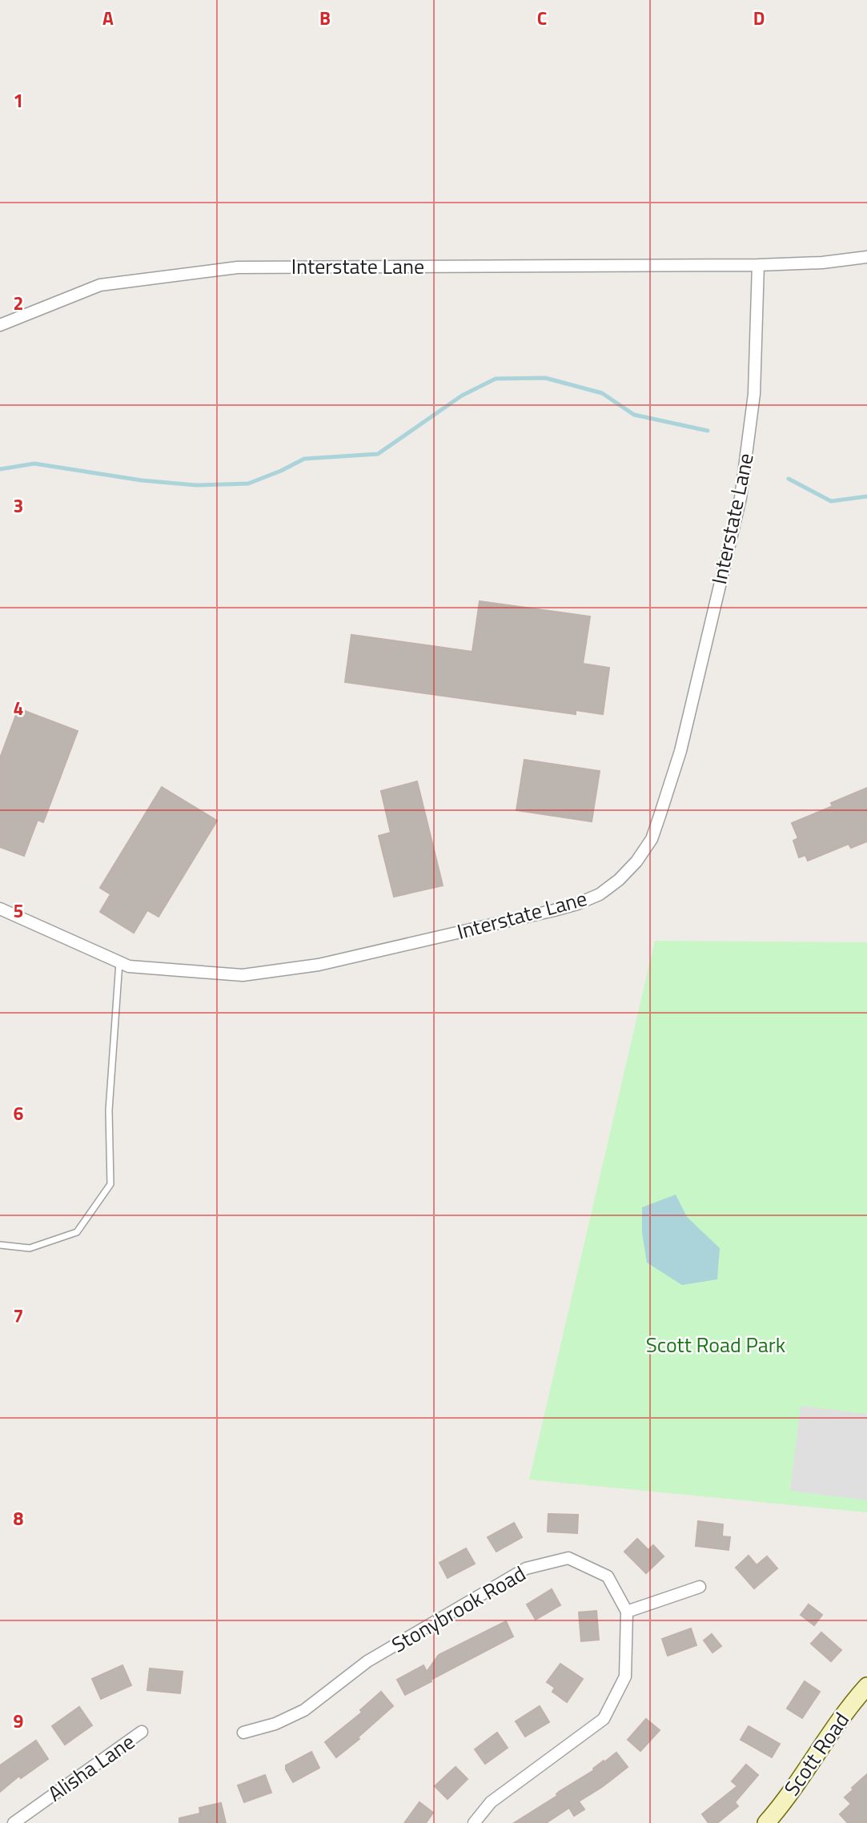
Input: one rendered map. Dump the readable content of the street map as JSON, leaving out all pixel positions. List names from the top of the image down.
{
  "streets": {
    "main road": ["Scott Road"],
    "street": ["Interstate Lane", "Stonybrook Road", "Alisha Lane"]
  },
  "parks": ["Scott Road Park"],
  "grid": {
    "columns": [
      "A",
      "B",
      "C",
      "D"
    ],
    "rows": [
      "1",
      "2",
      "3",
      "4",
      "5",
      "6",
      "7",
      "8",
      "9"
    ]
  }
}
